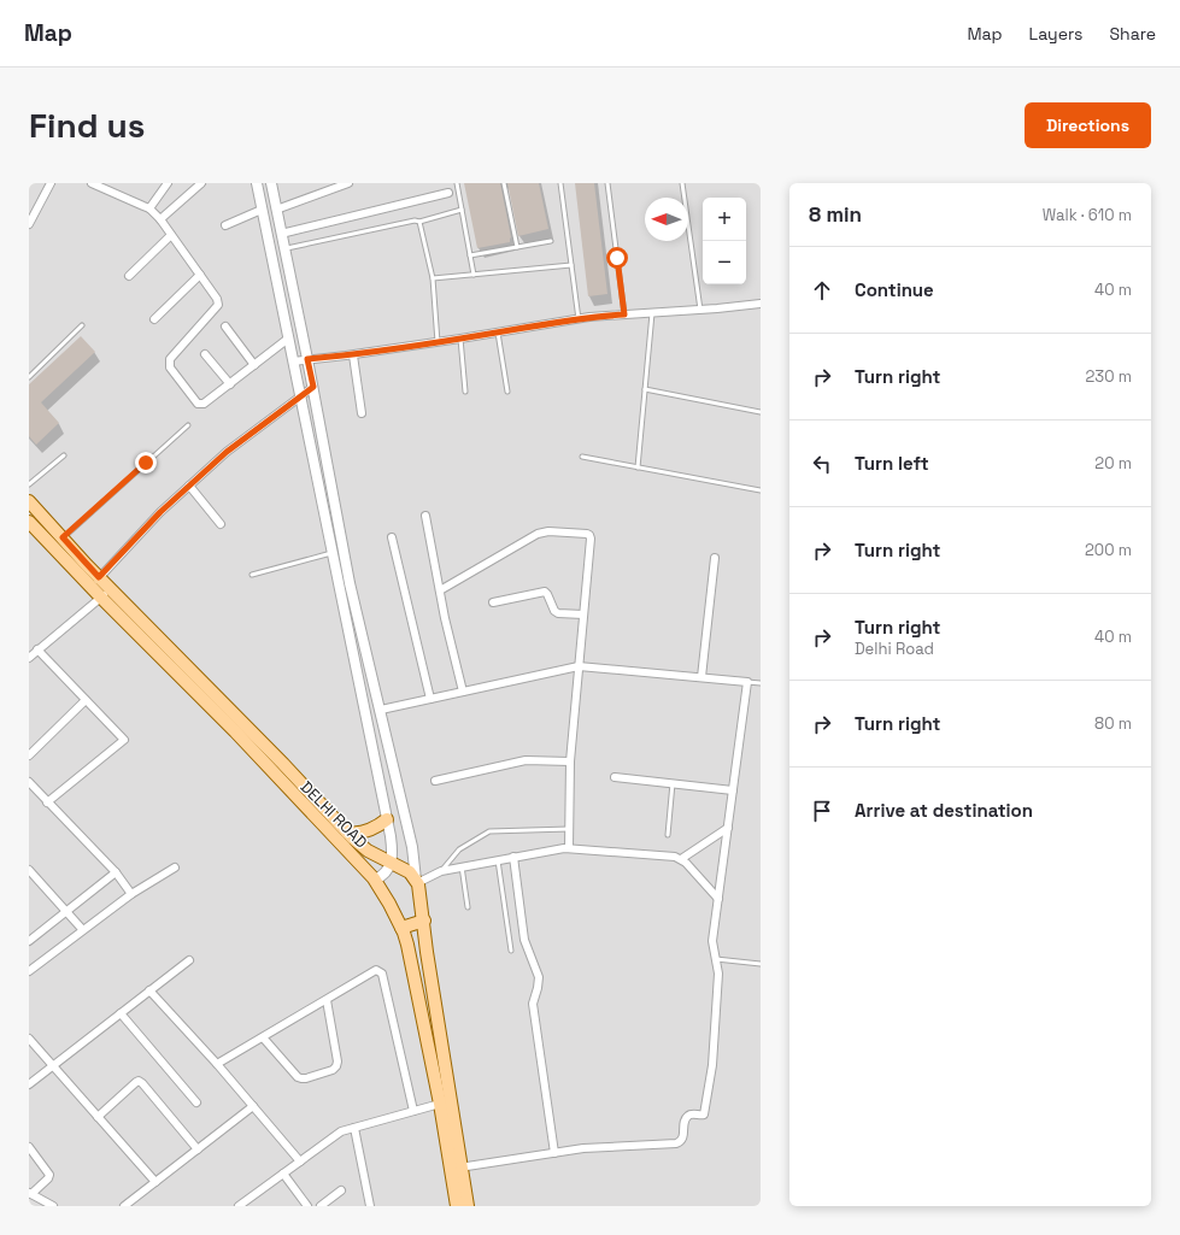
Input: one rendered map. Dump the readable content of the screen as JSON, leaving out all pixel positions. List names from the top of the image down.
{
  "streets": {
    "main road": ["DELHI ROAD"]
  },
  "north": "left",
  "page": {
    "header": "Map",
    "nav": ["Map", "Layers", "Share"],
    "buttons": "Directions",
    "title": "Find us",
    "heading": ["8 min", "Walk · 610 m"],
    "map_buttons": ["+", "−"],
    "list": [
      ["Continue", "40 m"],
      ["Turn right", "230 m"],
      ["Turn left", "20 m"],
      ["Turn right", "200 m"],
      ["Turn right", "Delhi Road", "40 m"],
      ["Turn right", "80 m"],
      "Arrive at destination"
    ]
  }
}
